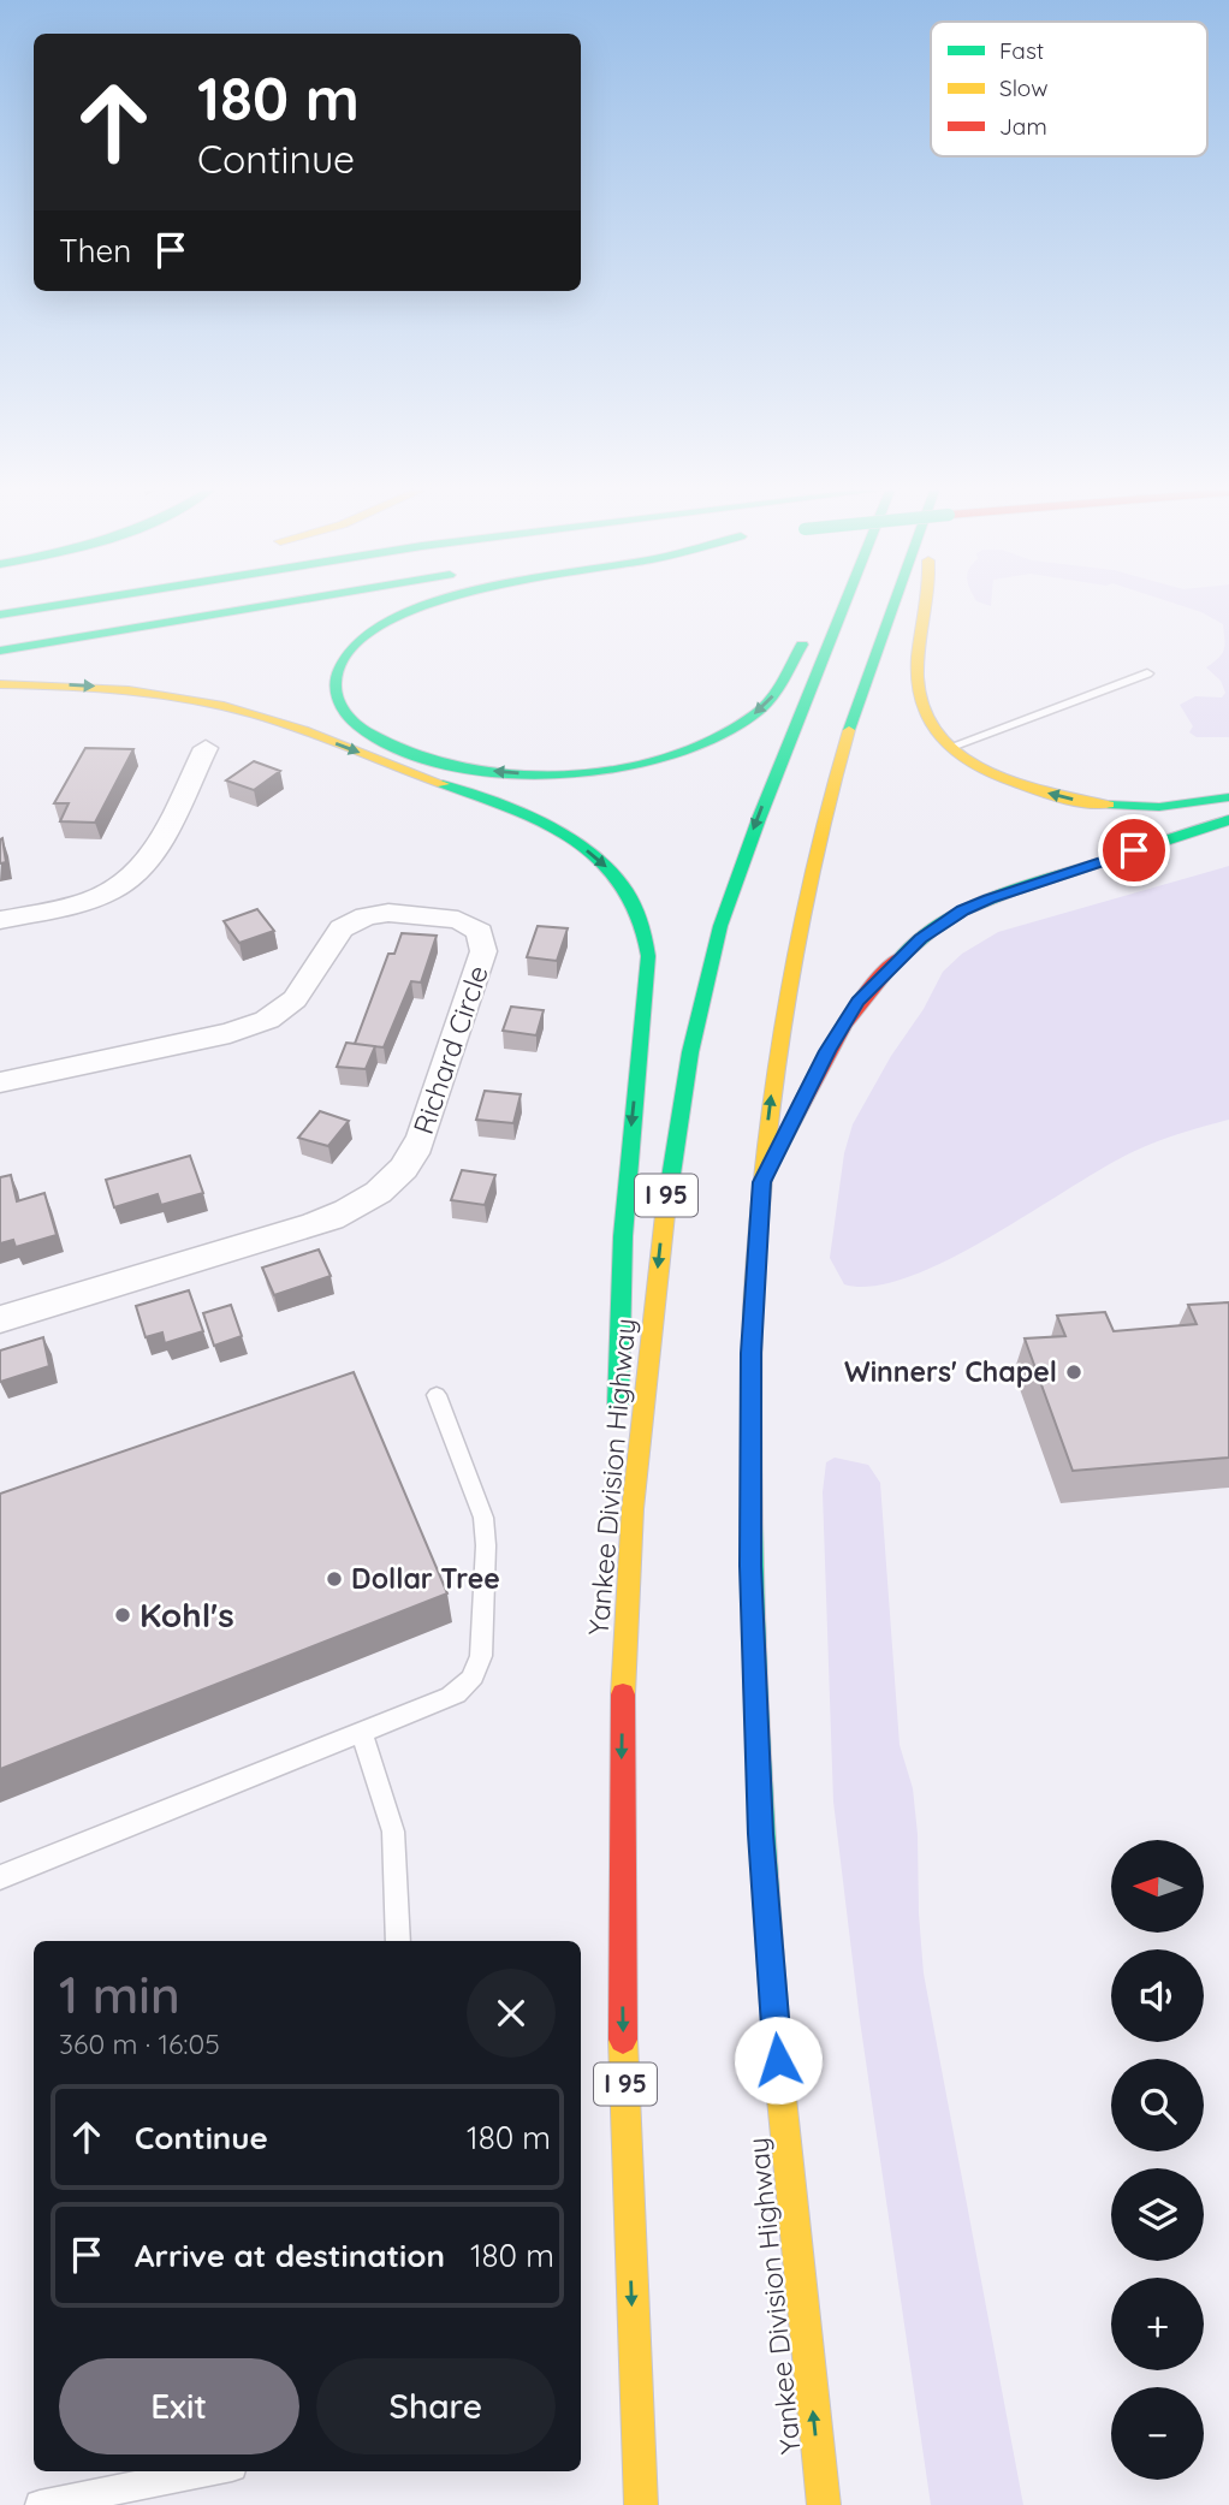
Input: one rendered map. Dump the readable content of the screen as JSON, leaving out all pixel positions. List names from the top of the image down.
{
  "streets": {
    "main road": ["I 95", "Yankee Division Highway"],
    "street": ["Richard Circle"]
  },
  "places": ["Winners' Chapel", "Dollar Tree", "Kohl's"],
  "legend": ["Fast", "Slow", "Jam"],
  "north": "left",
  "page": {
    "turn": ["180 m", "Continue"],
    "then": "Then",
    "map_buttons": ["+", "−"],
    "heading": ["1 min", "360 m · 16:05"],
    "list": [
      {
        "name": "Continue",
        "value": "180 m"
      },
      {
        "name": "Arrive at destination",
        "value": "180 m"
      }
    ],
    "buttons": ["Exit", "Share"]
  }
}
